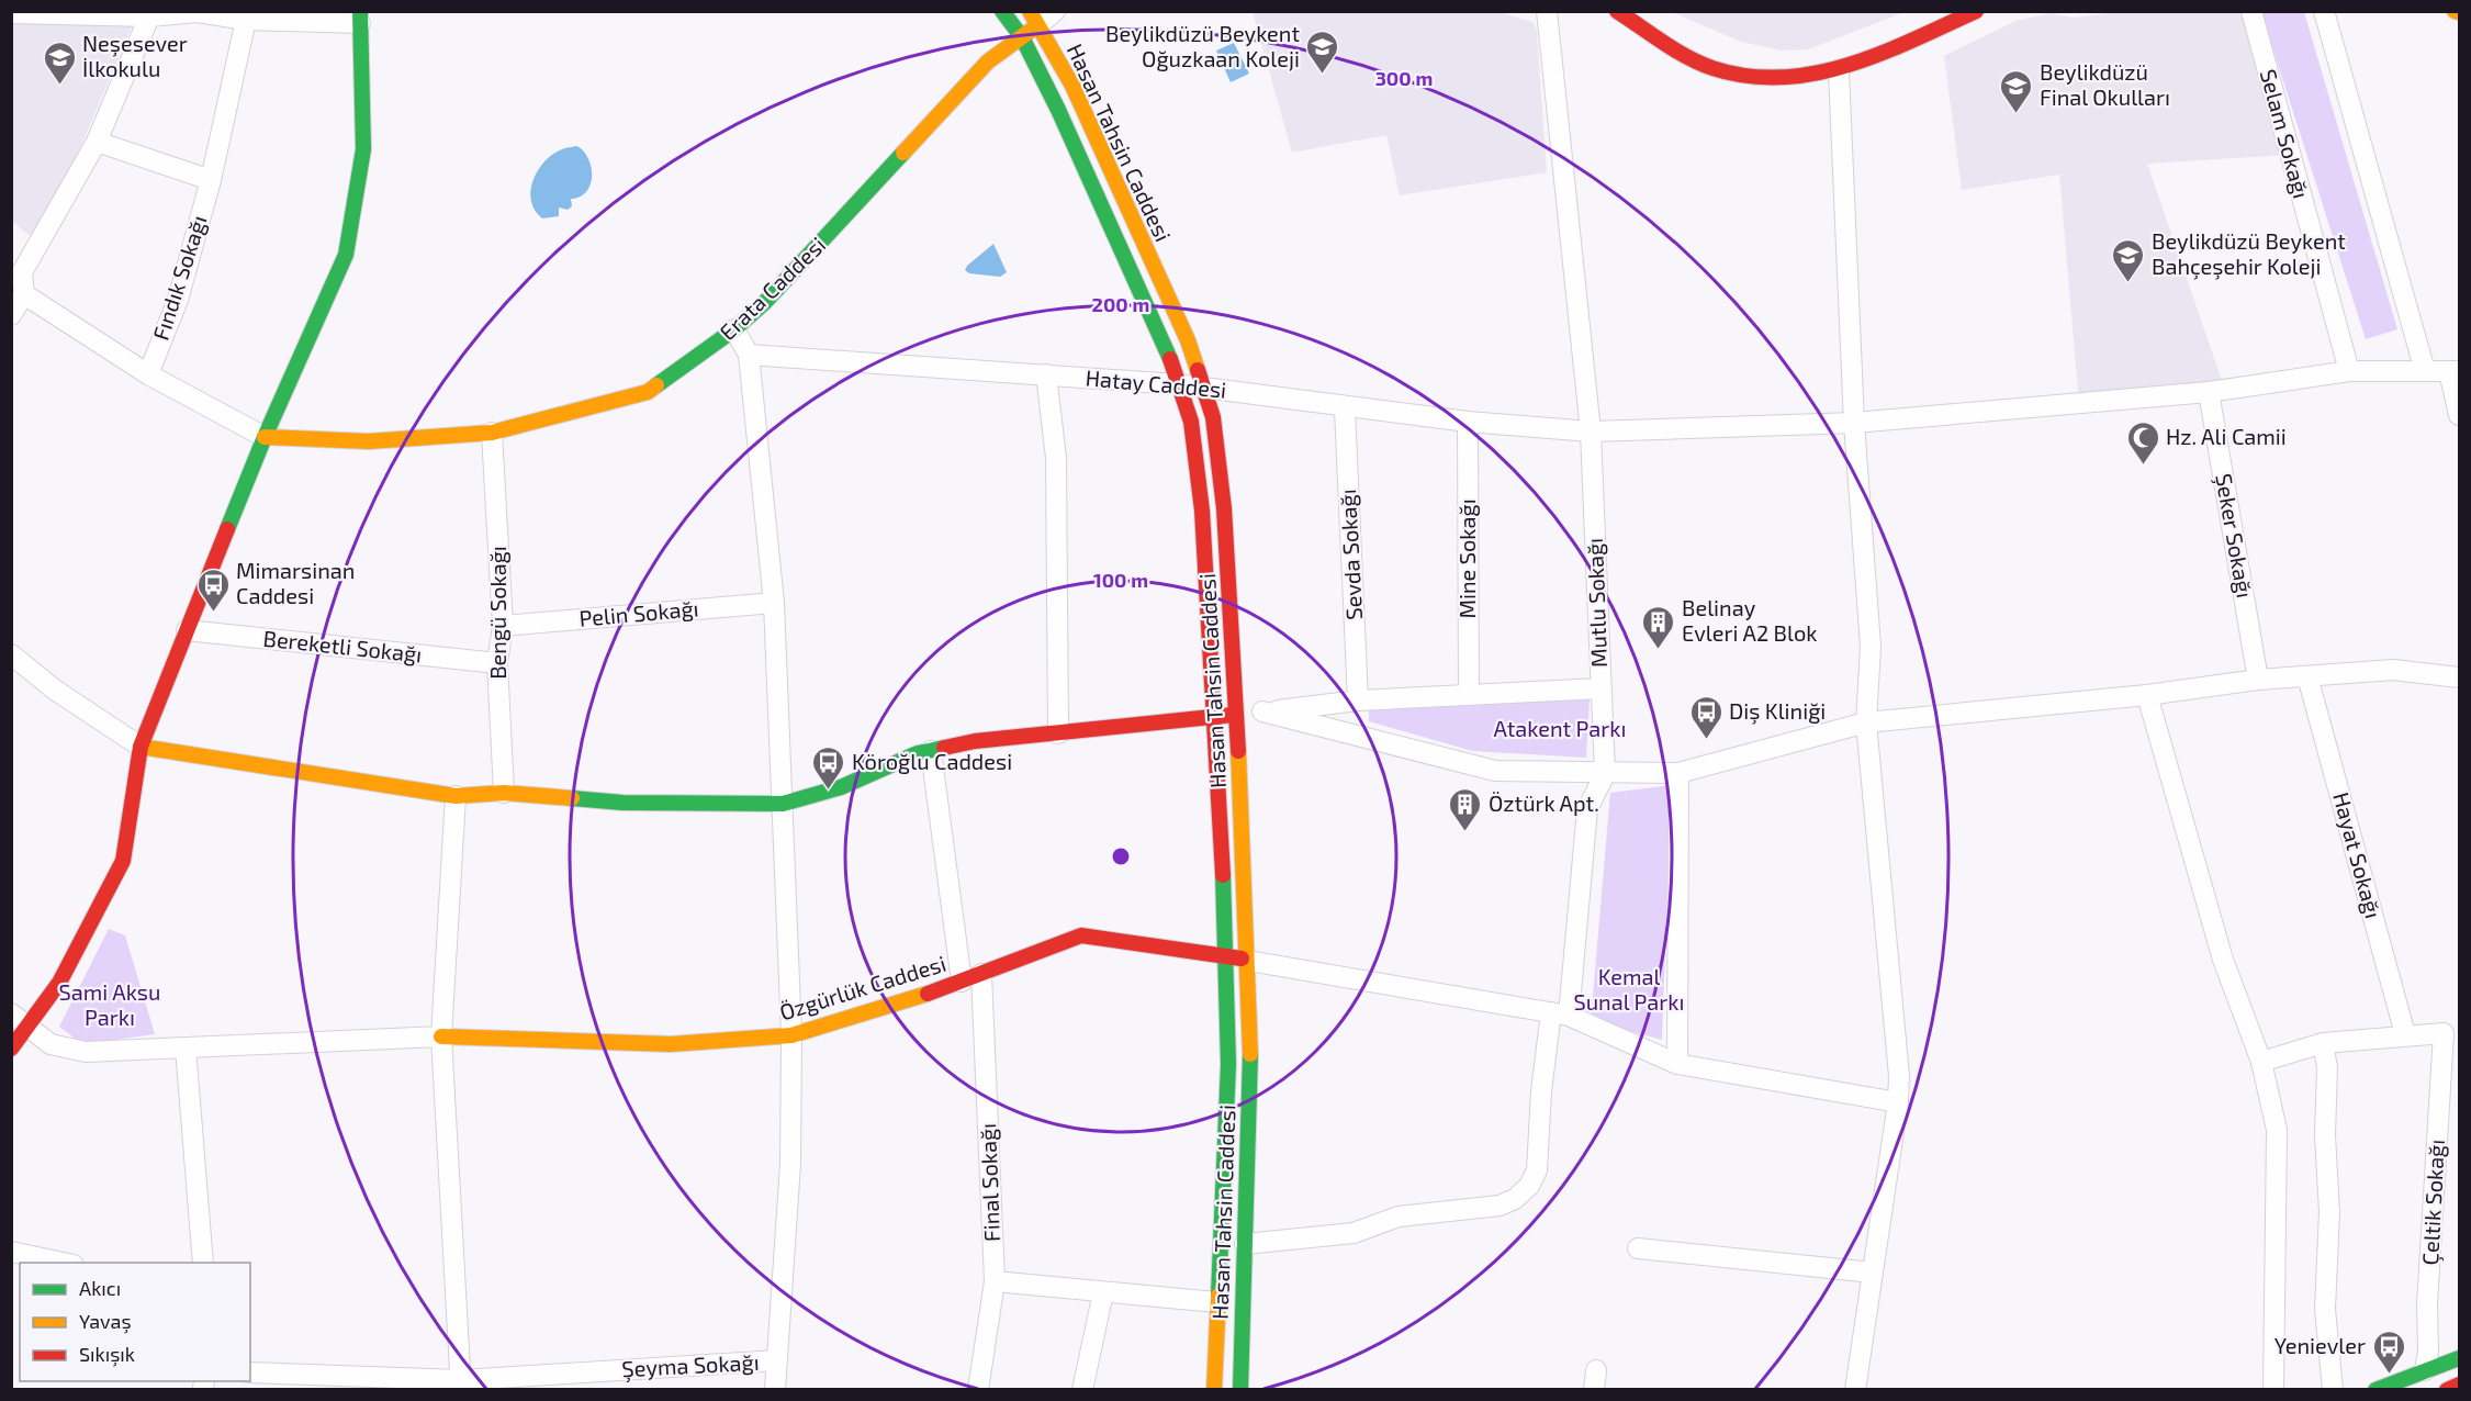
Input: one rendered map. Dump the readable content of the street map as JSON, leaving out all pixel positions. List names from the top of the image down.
{
  "streets": {
    "street": [
      "Selam Sokağı",
      "Hasan Tahsin Caddesi",
      "Fındık Sokağı",
      "Erata Caddesi",
      "Hatay Caddesi",
      "Şeker Sokağı",
      "Sevda Sokağı",
      "Mine Sokağı",
      "Mutlu Sokağı",
      "Bengü Sokağı",
      "Pelin Sokağı",
      "Bereketli Sokağı",
      "Hayat Sokağı",
      "Özgürlük Caddesi",
      "Final Sokağı",
      "Çeltik Sokağı",
      "Şeyma Sokağı"
    ]
  },
  "crossings": [
    ["Selam Sokağı", "Hatay Caddesi"],
    ["Hasan Tahsin Caddesi", "Erata Caddesi"],
    ["Hasan Tahsin Caddesi", "Hatay Caddesi"],
    ["Hasan Tahsin Caddesi", "Özgürlük Caddesi"],
    ["Erata Caddesi", "Bengü Sokağı"],
    ["Hatay Caddesi", "Şeker Sokağı"],
    ["Hatay Caddesi", "Sevda Sokağı"],
    ["Hatay Caddesi", "Mine Sokağı"],
    ["Hatay Caddesi", "Mutlu Sokağı"],
    ["Bengü Sokağı", "Pelin Sokağı"],
    ["Bengü Sokağı", "Bereketli Sokağı"],
    ["Hayat Sokağı", "Çeltik Sokağı"],
    ["Özgürlük Caddesi", "Final Sokağı"]
  ],
  "parks": ["Atakent Parkı", "Kemal Sunal Parkı", "Sami Aksu Parkı"],
  "places": {
    "school or university": [
      "Beylikdüzü Beykent Oğuzkaan Koleji",
      "Neşesever İlkokulu",
      "Beylikdüzü Final Okulları",
      "Beylikdüzü Beykent Bahçeşehir Koleji"
    ],
    "mosque": ["Hz. Ali Camii"],
    "bus stop": [
      "Mimarsinan Caddesi",
      "Diş Kliniği",
      "Köroğlu Caddesi",
      "Yenievler"
    ],
    "building": ["Belinay Evleri A2 Blok", "Öztürk Apt."]
  },
  "legend": ["Akıcı", "Yavaş", "Sıkışık"],
  "rings": ["300 m", "200 m", "100 m"]
}
